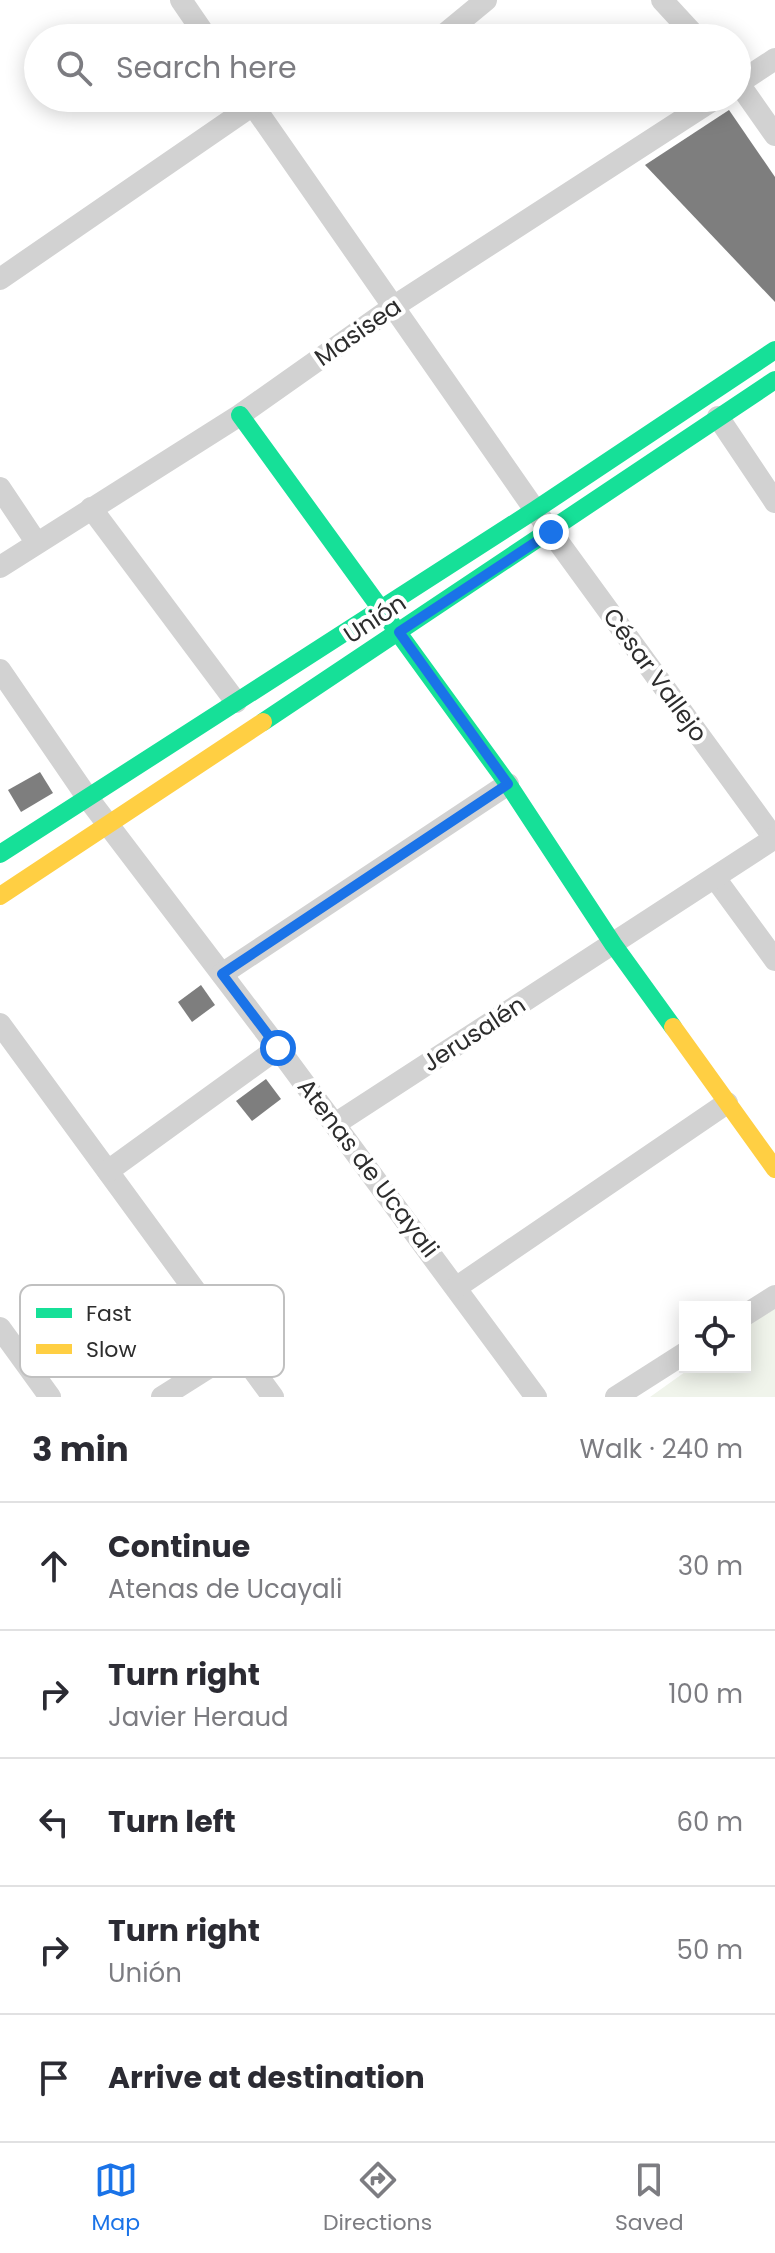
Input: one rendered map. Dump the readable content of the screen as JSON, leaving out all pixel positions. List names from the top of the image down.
{
  "streets": {
    "main road": ["Unión"],
    "street": [
      "Masisea",
      "César Vallejo",
      "Jerusalén",
      "Atenas de Ucayali"
    ]
  },
  "crossings": [
    ["Masisea", "César Vallejo"],
    ["Unión", "César Vallejo"],
    ["Unión", "Atenas de Ucayali"],
    ["César Vallejo", "Jerusalén"],
    ["Jerusalén", "Atenas de Ucayali"]
  ],
  "legend": ["Fast", "Slow"],
  "page": {
    "search": "Search here",
    "heading": ["3 min", "Walk · 240 m"],
    "list": [
      ["Continue", "Atenas de Ucayali", "30 m"],
      ["Turn right", "Javier Heraud", "100 m"],
      ["Turn left", "60 m"],
      ["Turn right", "Unión", "50 m"],
      "Arrive at destination"
    ],
    "nav": ["Map", "Directions", "Saved"]
  }
}
